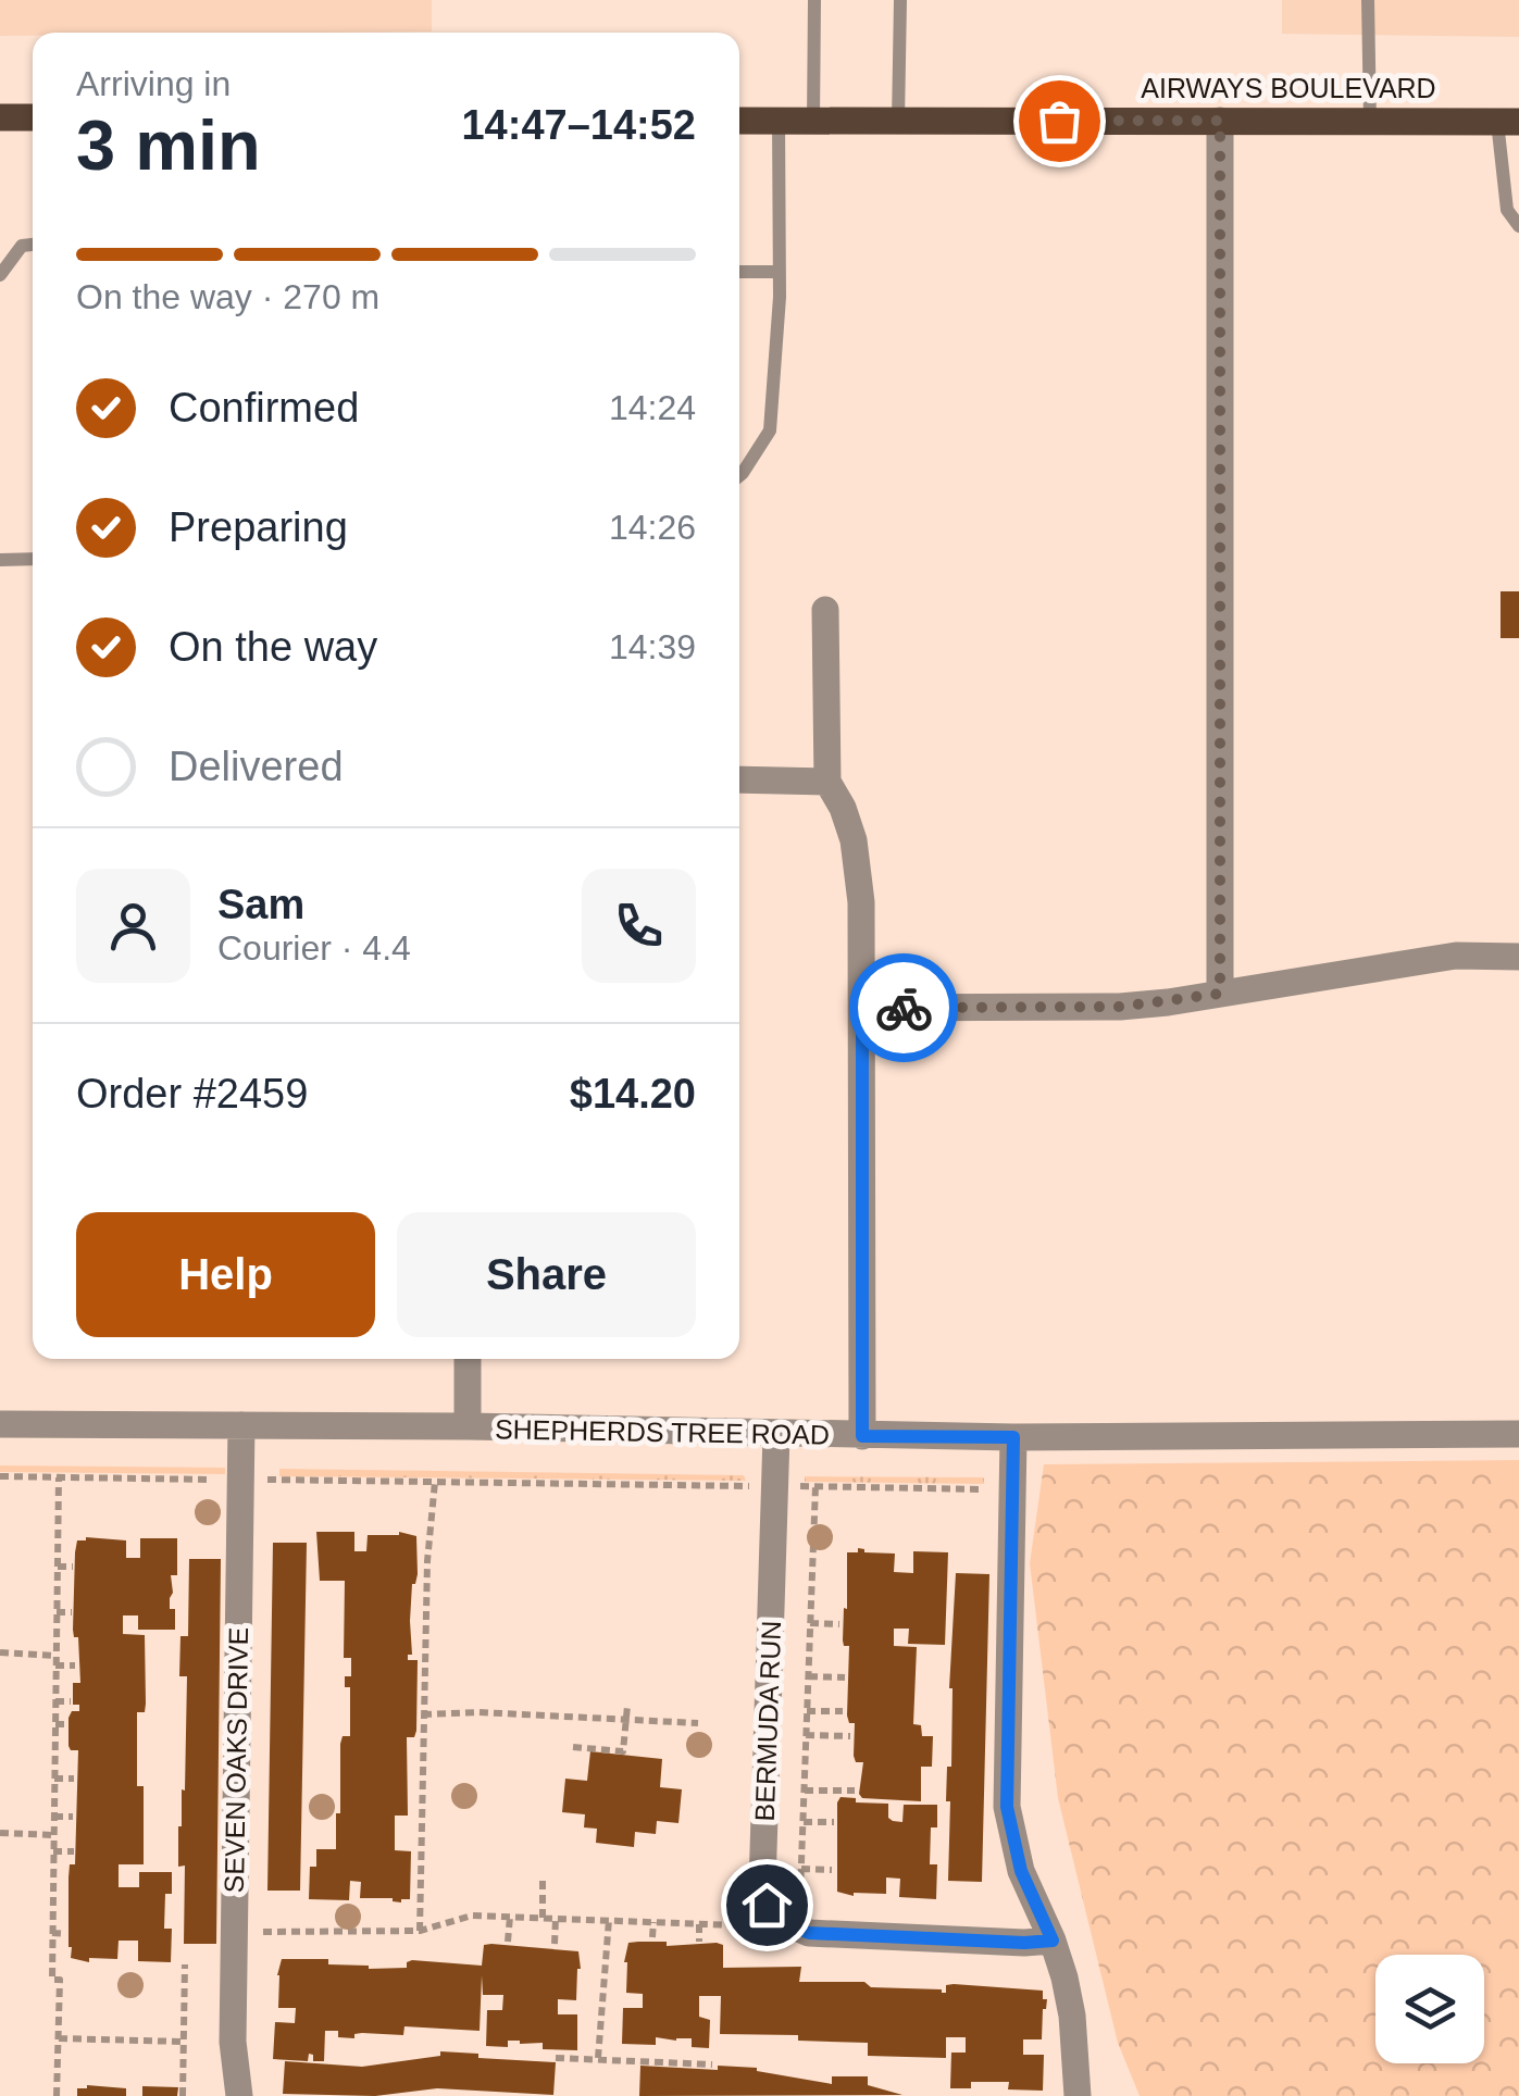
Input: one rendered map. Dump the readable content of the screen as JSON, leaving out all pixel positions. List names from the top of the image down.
{
  "streets": {
    "main road": ["AIRWAYS BOULEVARD"],
    "street": ["SHEPHERDS TREE ROAD", "BERMUDA RUN", "SEVEN OAKS DRIVE"]
  },
  "crossings": [
    ["SHEPHERDS TREE ROAD", "BERMUDA RUN"],
    ["SHEPHERDS TREE ROAD", "SEVEN OAKS DRIVE"]
  ],
  "page": {
    "heading": ["3 min", "Arriving in", "14:47–14:52"],
    "panel": [
      "Sam",
      "Courier · 4.4",
      "Order #2459",
      "$14.20"
    ],
    "bar": "On the way · 270 m",
    "list": [
      ["Confirmed", "14:24"],
      ["Preparing", "14:26"],
      ["On the way", "14:39"],
      "Delivered"
    ],
    "buttons": ["Help", "Share"]
  }
}
